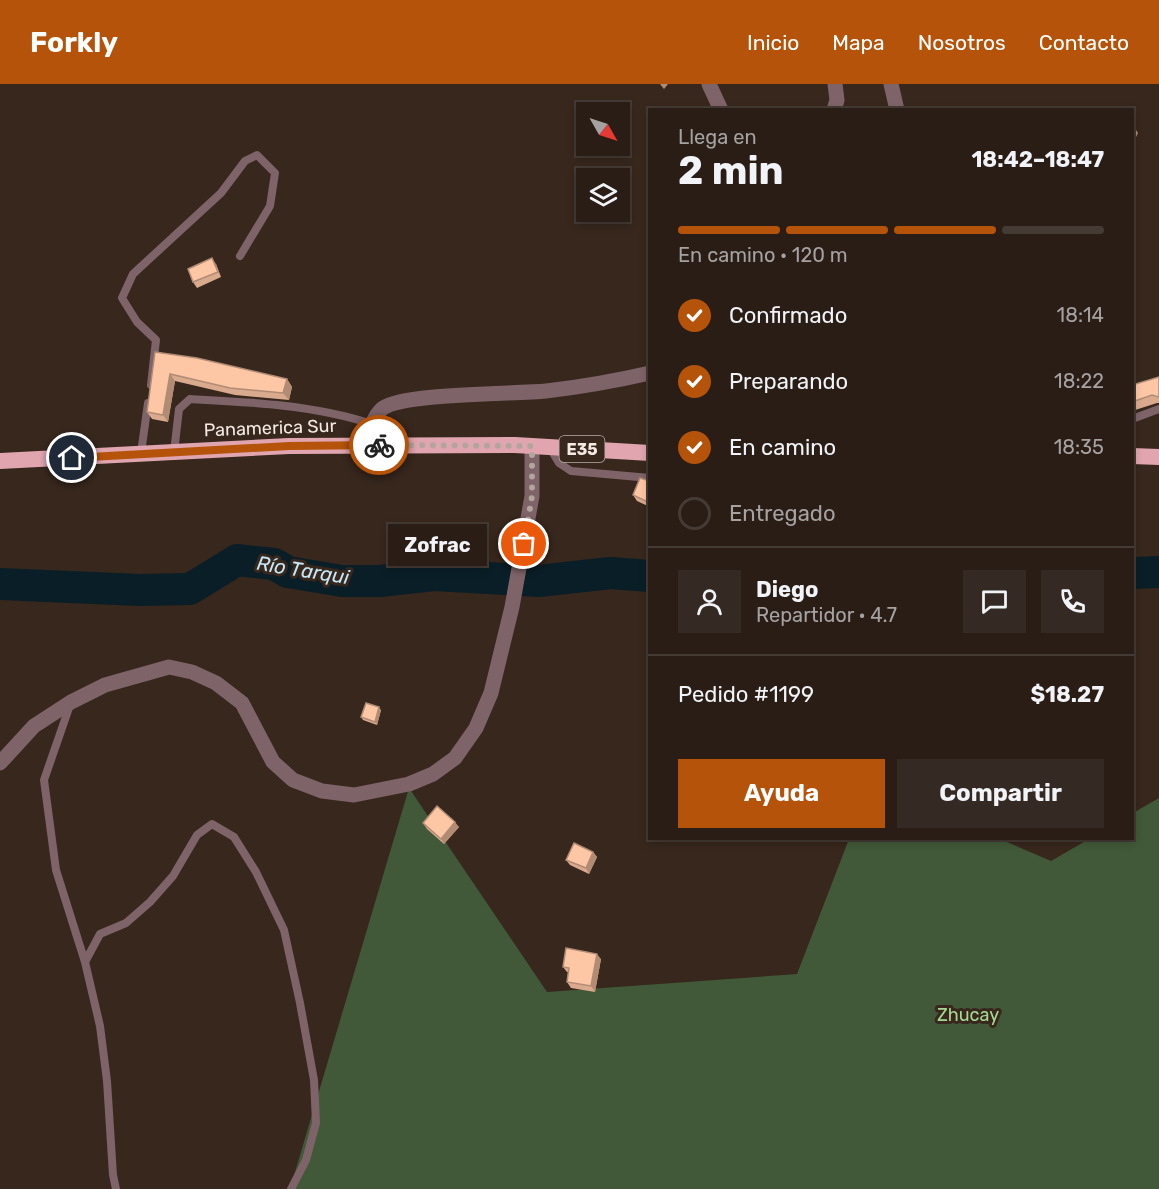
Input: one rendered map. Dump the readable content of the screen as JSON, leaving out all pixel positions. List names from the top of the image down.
{
  "streets": {
    "highway": ["Panamerica Sur", "E35"]
  },
  "water": ["Río Tarqui"],
  "parks": ["Zhucay"],
  "places": ["Zofrac"],
  "north": "bottom right",
  "page": {
    "header": "Forkly",
    "nav": [
      "Inicio",
      "Mapa",
      "Nosotros",
      "Contacto"
    ],
    "heading": ["2 min", "Llega en", "18:42–18:47"],
    "panel": [
      "Diego",
      "Repartidor · 4.7",
      "Pedido #1199",
      "$18.27"
    ],
    "bar": "En camino · 120 m",
    "list": [
      ["Confirmado", "18:14"],
      ["Preparando", "18:22"],
      ["En camino", "18:35"],
      "Entregado"
    ],
    "bubble": "Zofrac",
    "buttons": ["Ayuda", "Compartir"]
  }
}
